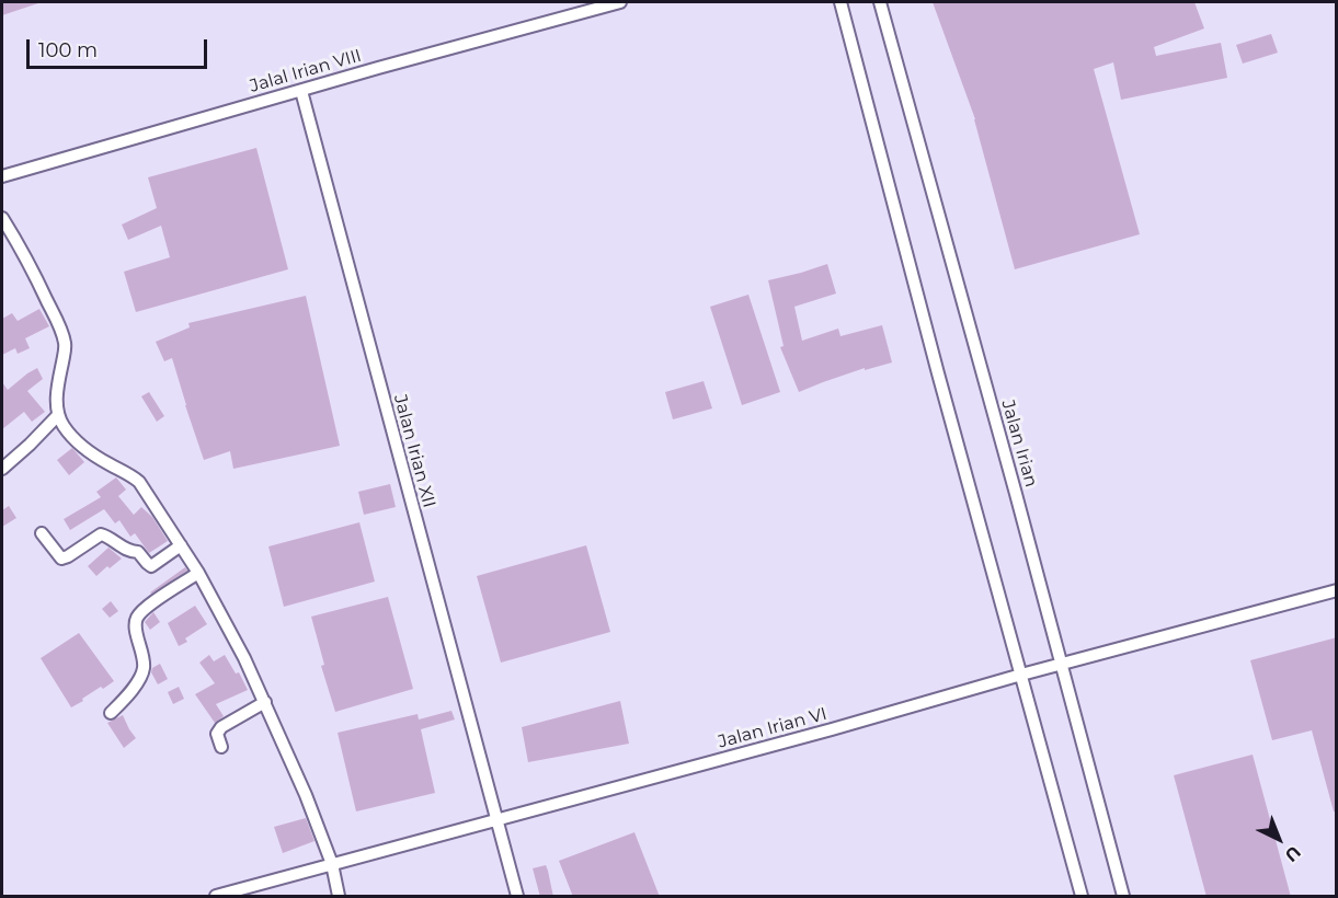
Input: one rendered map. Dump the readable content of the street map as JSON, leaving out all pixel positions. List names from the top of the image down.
{
  "streets": {
    "street": [
      "Jalal Irian VIII",
      "Jalan Irian",
      "Jalan Irian XII",
      "Jalan Irian VI"
    ]
  },
  "crossings": [
    ["Jalal Irian VIII", "Jalan Irian XII"],
    ["Jalan Irian", "Jalan Irian VI"],
    ["Jalan Irian XII", "Jalan Irian VI"]
  ],
  "scale_bar": "100 m",
  "north": "bottom right"
}
